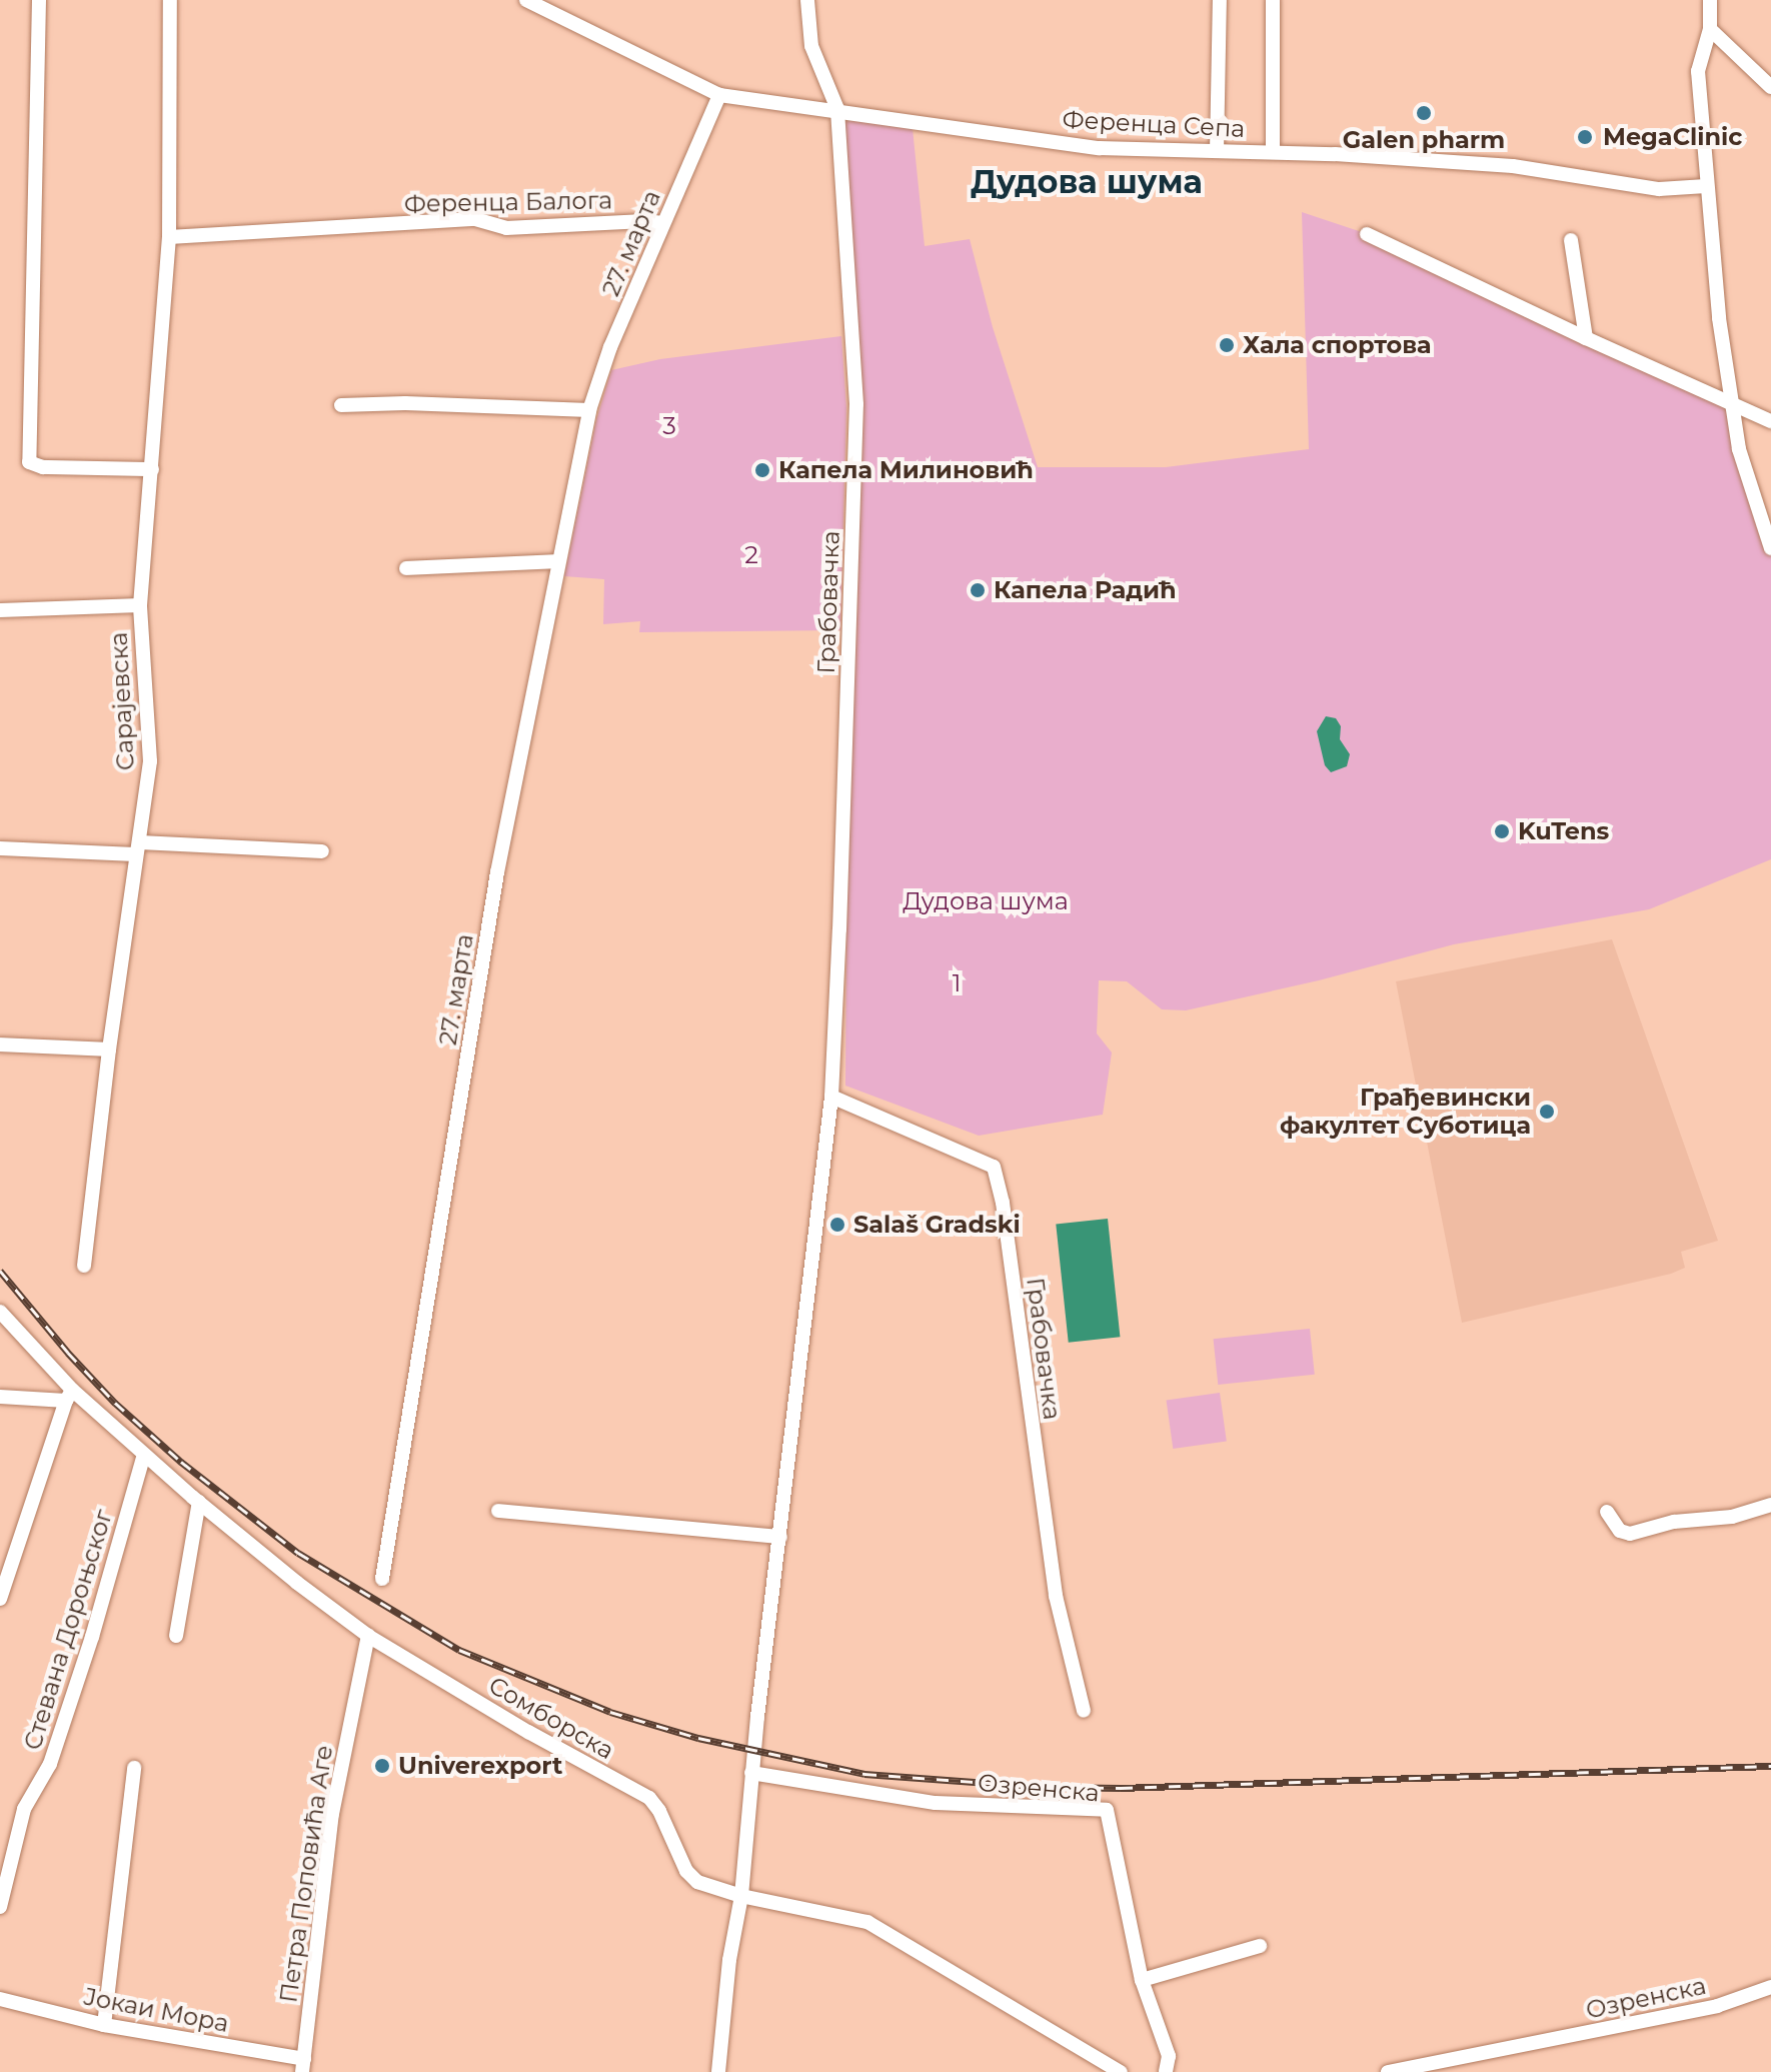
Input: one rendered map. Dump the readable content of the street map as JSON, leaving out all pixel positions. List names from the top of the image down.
{
  "streets": {
    "street": [
      "Ференца Сепа",
      "Ференца Балога",
      "27. марта",
      "Грабовачка",
      "Сарајевска",
      "Стевана Дороњског",
      "Сомборска",
      "Озренска",
      "Петра Поповића Аге",
      "Јокаи Мора"
    ]
  },
  "crossings": [
    ["Ференца Сепа", "27. марта"],
    ["Ференца Сепа", "Грабовачка"],
    ["Ференца Балога", "27. марта"],
    ["Ференца Балога", "Сарајевска"],
    ["Грабовачка", "Сомборска"],
    ["Грабовачка", "Озренска"],
    ["Стевана Дороњског", "Сомборска"],
    ["Сомборска", "Петра Поповића Аге"],
    ["Петра Поповића Аге", "Јокаи Мора"]
  ],
  "districts": ["Дудова шума"],
  "parks": [
    "3",
    "2",
    "Дудова шума",
    "1"
  ],
  "places": [
    "Galen pharm",
    "MegaClinic",
    "Хала спортова",
    "Капела Милиновић",
    "Капела Радић",
    "KuTens",
    "Грађевински факултет Суботица",
    "Salaš Gradski",
    "Univerexport"
  ]
}
